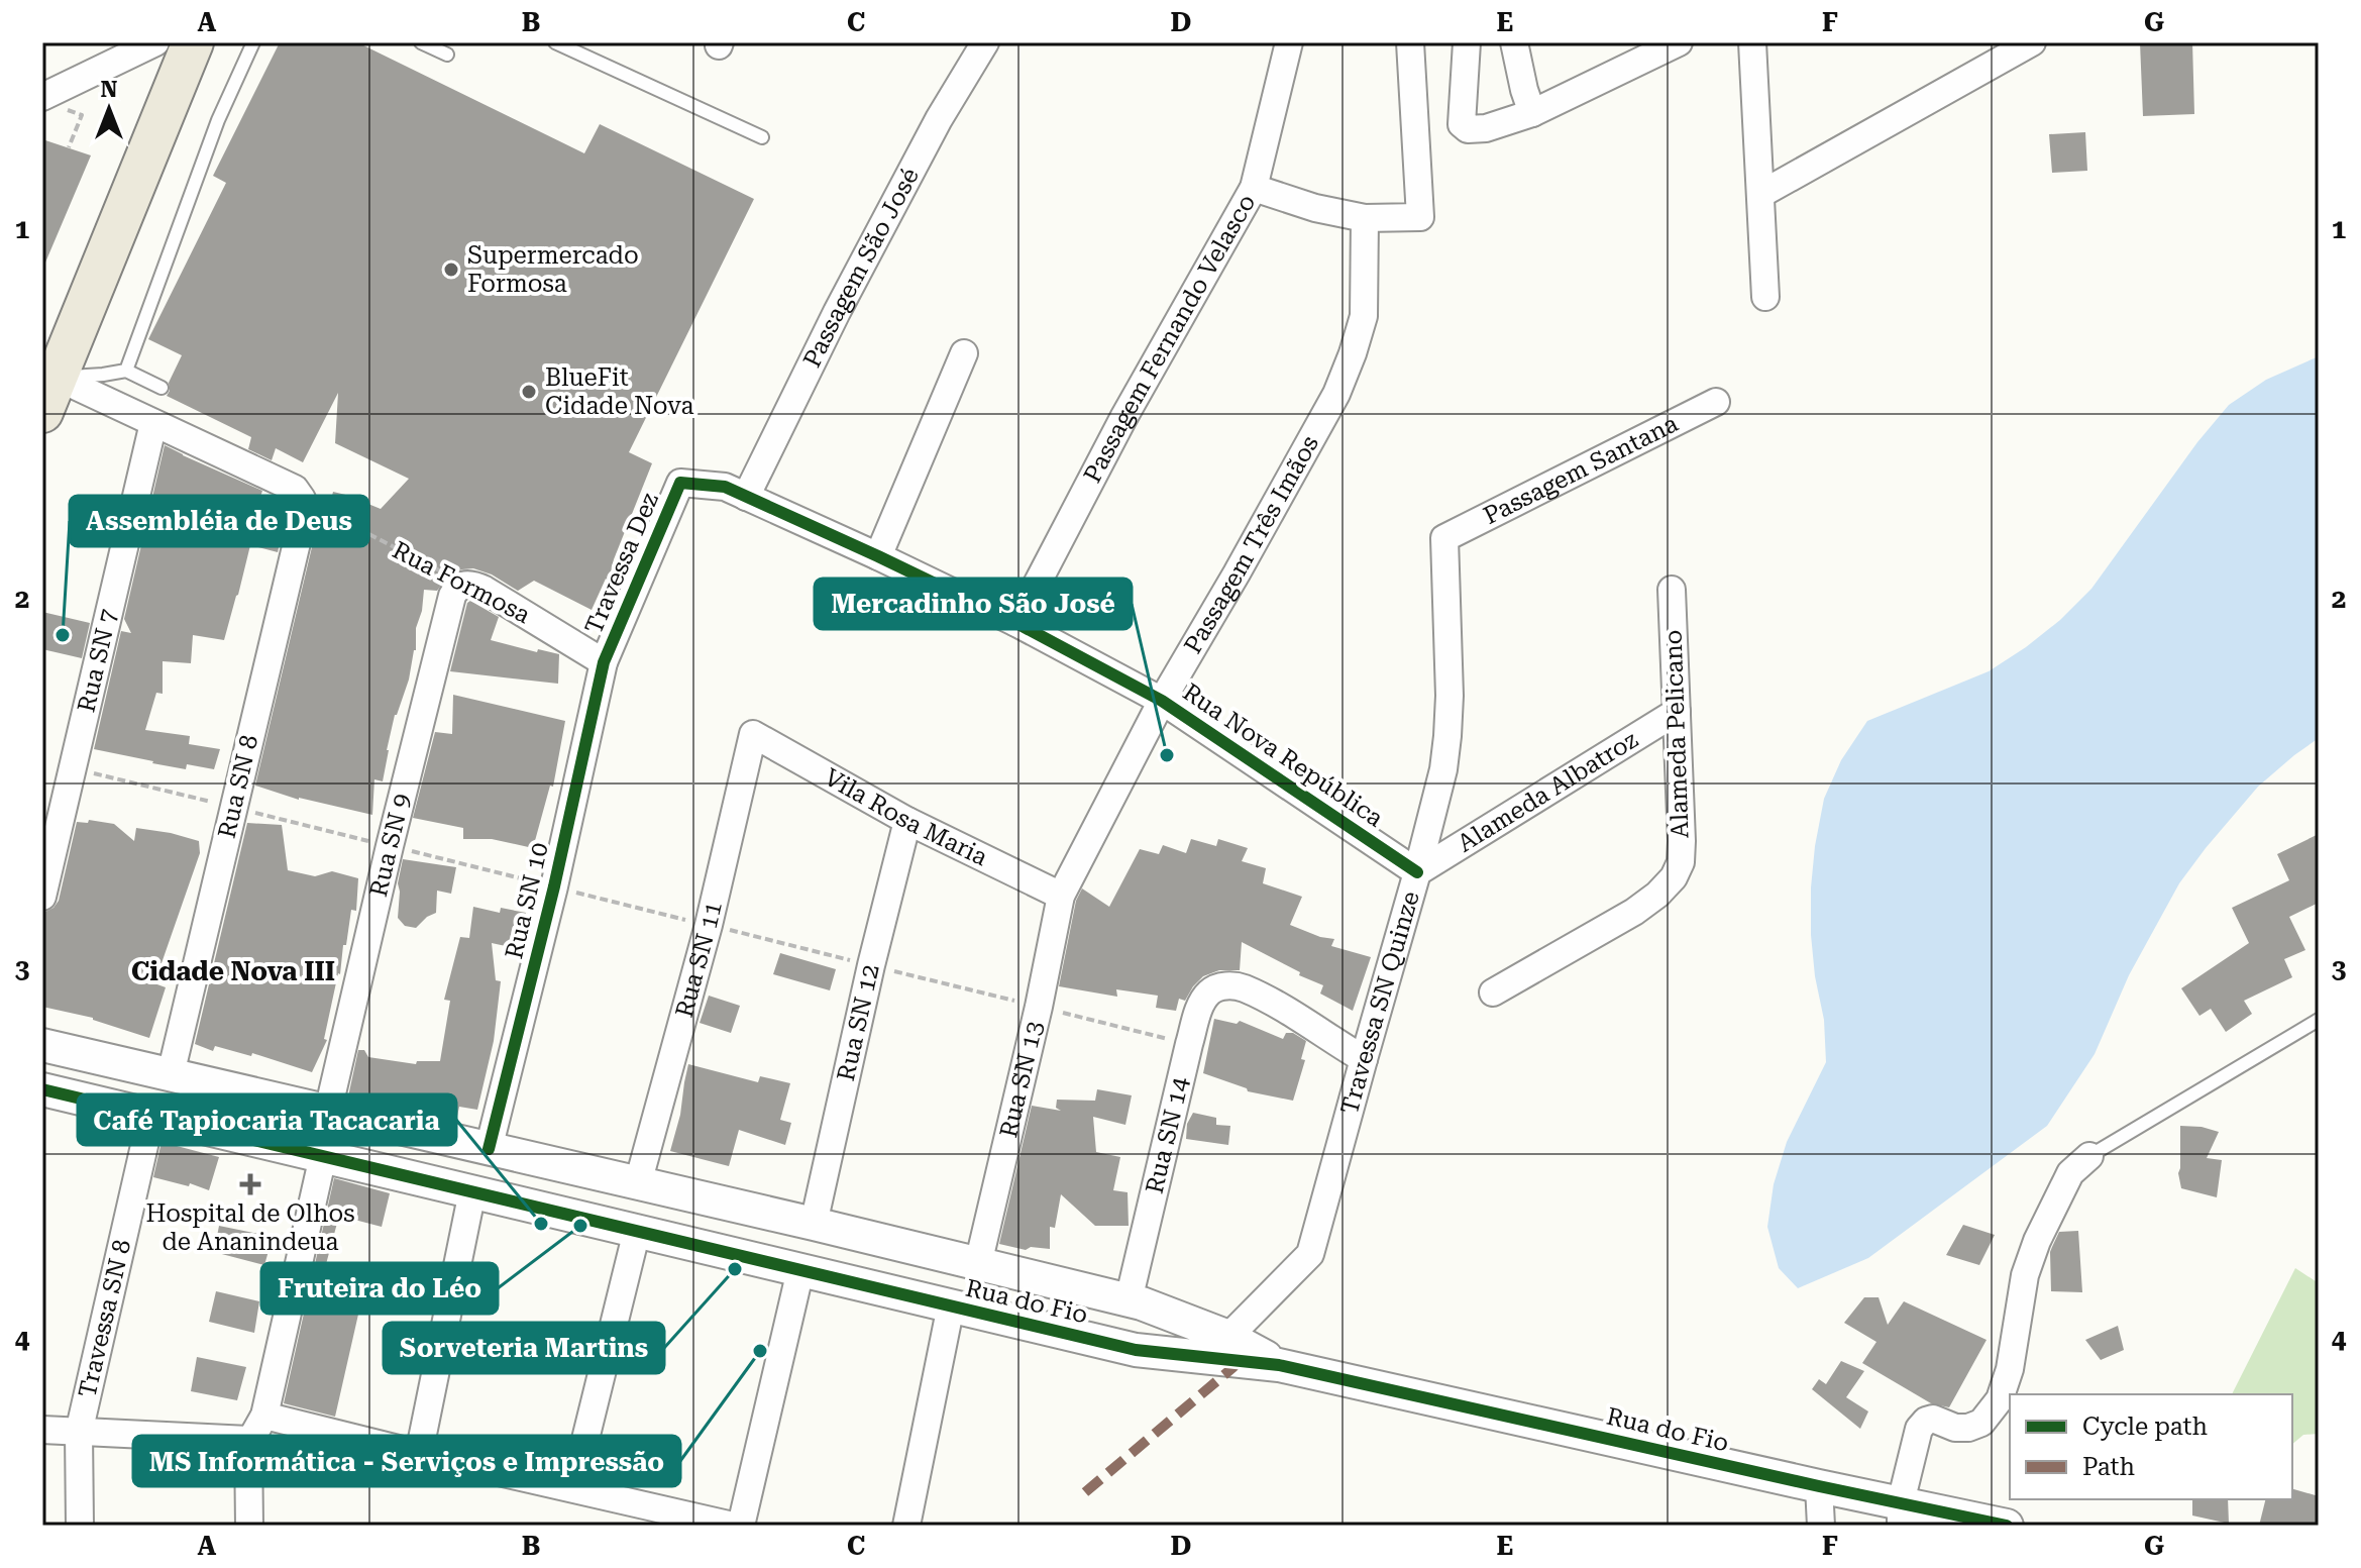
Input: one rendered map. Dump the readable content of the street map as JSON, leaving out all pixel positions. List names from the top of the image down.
{
  "streets": {
    "street": [
      "Passagem São José",
      "Passagem Fernando Velasco",
      "Passagem Santana",
      "Passagem Três Imãos",
      "Travessa Dez",
      "Rua Formosa",
      "Rua SN 7",
      "Alameda Pelicano",
      "Rua Nova República",
      "Rua SN 8",
      "Alameda Albatroz",
      "Vila Rosa Maria",
      "Rua SN 9",
      "Rua SN 10",
      "Rua SN 11",
      "Travessa SN Quinze",
      "Rua SN 12",
      "Rua SN 13",
      "Rua SN 14",
      "Rua do Fio",
      "Travessa SN 8"
    ]
  },
  "crossings": [
    ["Passagem São José", "Rua Nova República"],
    ["Passagem Fernando Velasco", "Rua Nova República"],
    ["Passagem Santana", "Travessa SN Quinze"],
    ["Passagem Três Imãos", "Rua Nova República"],
    ["Passagem Três Imãos", "Vila Rosa Maria"],
    ["Passagem Três Imãos", "Rua SN 13"],
    ["Travessa Dez", "Rua Formosa"],
    ["Travessa Dez", "Rua Nova República"],
    ["Travessa Dez", "Rua SN 10"],
    ["Rua Formosa", "Rua SN 8"],
    ["Rua Formosa", "Rua SN 9"],
    ["Rua Formosa", "Rua SN 10"],
    ["Alameda Pelicano", "Alameda Albatroz"],
    ["Rua Nova República", "Alameda Albatroz"],
    ["Rua Nova República", "Travessa SN Quinze"],
    ["Rua SN 8", "Rua do Fio"],
    ["Alameda Albatroz", "Travessa SN Quinze"],
    ["Vila Rosa Maria", "Rua SN 11"],
    ["Vila Rosa Maria", "Rua SN 12"],
    ["Vila Rosa Maria", "Rua SN 13"],
    ["Rua SN 9", "Rua do Fio"],
    ["Rua SN 10", "Rua do Fio"],
    ["Rua SN 11", "Rua do Fio"],
    ["Travessa SN Quinze", "Rua SN 14"],
    ["Travessa SN Quinze", "Rua do Fio"],
    ["Rua SN 12", "Rua do Fio"],
    ["Rua SN 13", "Rua do Fio"],
    ["Rua SN 14", "Rua do Fio"],
    ["Rua do Fio", "Travessa SN 8"]
  ],
  "districts": ["Cidade Nova III"],
  "places": {
    "other": [
      "Supermercado Formosa",
      "BlueFit Cidade Nova",
      "Assembléia de Deus",
      "Mercadinho São José",
      "Café Tapiocaria Tacacaria",
      "Fruteira do Léo",
      "Sorveteria Martins",
      "MS Informática - Serviços e Impressão"
    ],
    "health": ["Hospital de Olhos de Ananindeua"]
  },
  "legend": ["Cycle path", "Path"],
  "north": "top",
  "grid": {
    "columns": [
      "A",
      "B",
      "C",
      "D",
      "E",
      "F",
      "G"
    ],
    "rows": [
      "1",
      "2",
      "3",
      "4"
    ]
  }
}
